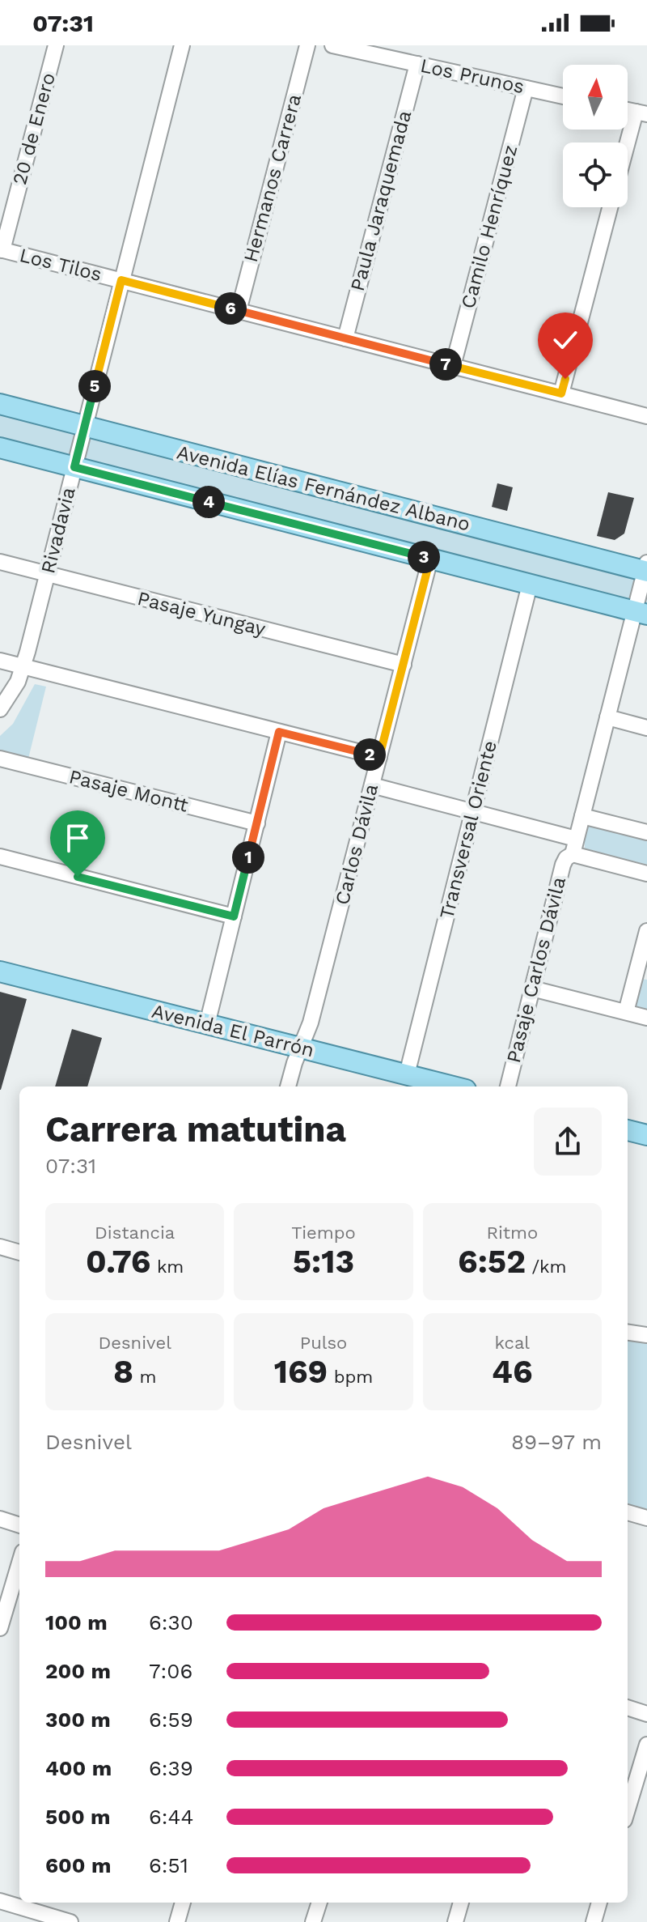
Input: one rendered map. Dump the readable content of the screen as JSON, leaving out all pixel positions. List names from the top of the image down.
{
  "streets": {
    "main road": ["Avenida Elías Fernández Albano", "Avenida El Parrón"],
    "street": [
      "Los Prunos",
      "20 de Enero",
      "Hermanos Carrera",
      "Paula Jaraquemada",
      "Camilo Henríquez",
      "Los Tilos",
      "Rivadavia",
      "Pasaje Yungay",
      "Pasaje Montt",
      "Transversal Oriente",
      "Carlos Dávila",
      "Pasaje Carlos Dávila"
    ]
  },
  "crossings": [
    ["Los Prunos", "Paula Jaraquemada"],
    ["Los Prunos", "Camilo Henríquez"],
    ["20 de Enero", "Los Tilos"],
    ["Hermanos Carrera", "Los Tilos"],
    ["Paula Jaraquemada", "Los Tilos"],
    ["Camilo Henríquez", "Los Tilos"],
    ["Los Tilos", "Rivadavia"],
    ["Avenida Elías Fernández Albano", "Rivadavia"],
    ["Avenida Elías Fernández Albano", "Transversal Oriente"],
    ["Avenida Elías Fernández Albano", "Carlos Dávila"],
    ["Rivadavia", "Pasaje Yungay"],
    ["Pasaje Yungay", "Carlos Dávila"],
    ["Transversal Oriente", "Avenida El Parrón"],
    ["Carlos Dávila", "Avenida El Parrón"]
  ],
  "north": "top",
  "page": {
    "status": "07:31",
    "pins": [
      "6",
      "7",
      "5",
      "4",
      "3",
      "2",
      "1"
    ],
    "heading": ["Carrera matutina", "07:31"],
    "stats": [
      ["Distancia", "0.76 km"],
      ["Tiempo", "5:13"],
      ["Ritmo", "6:52 /km"],
      ["Desnivel", "8 m"],
      ["Pulso", "169 bpm"],
      ["kcal", "46"]
    ],
    "chart": ["Desnivel", "89–97 m"],
    "list": [
      {
        "name": "100 m",
        "note": "6:30"
      },
      {
        "name": "200 m",
        "note": "7:06"
      },
      {
        "name": "300 m",
        "note": "6:59"
      },
      {
        "name": "400 m",
        "note": "6:39"
      },
      {
        "name": "500 m",
        "note": "6:44"
      },
      {
        "name": "600 m",
        "note": "6:51"
      }
    ]
  }
}
